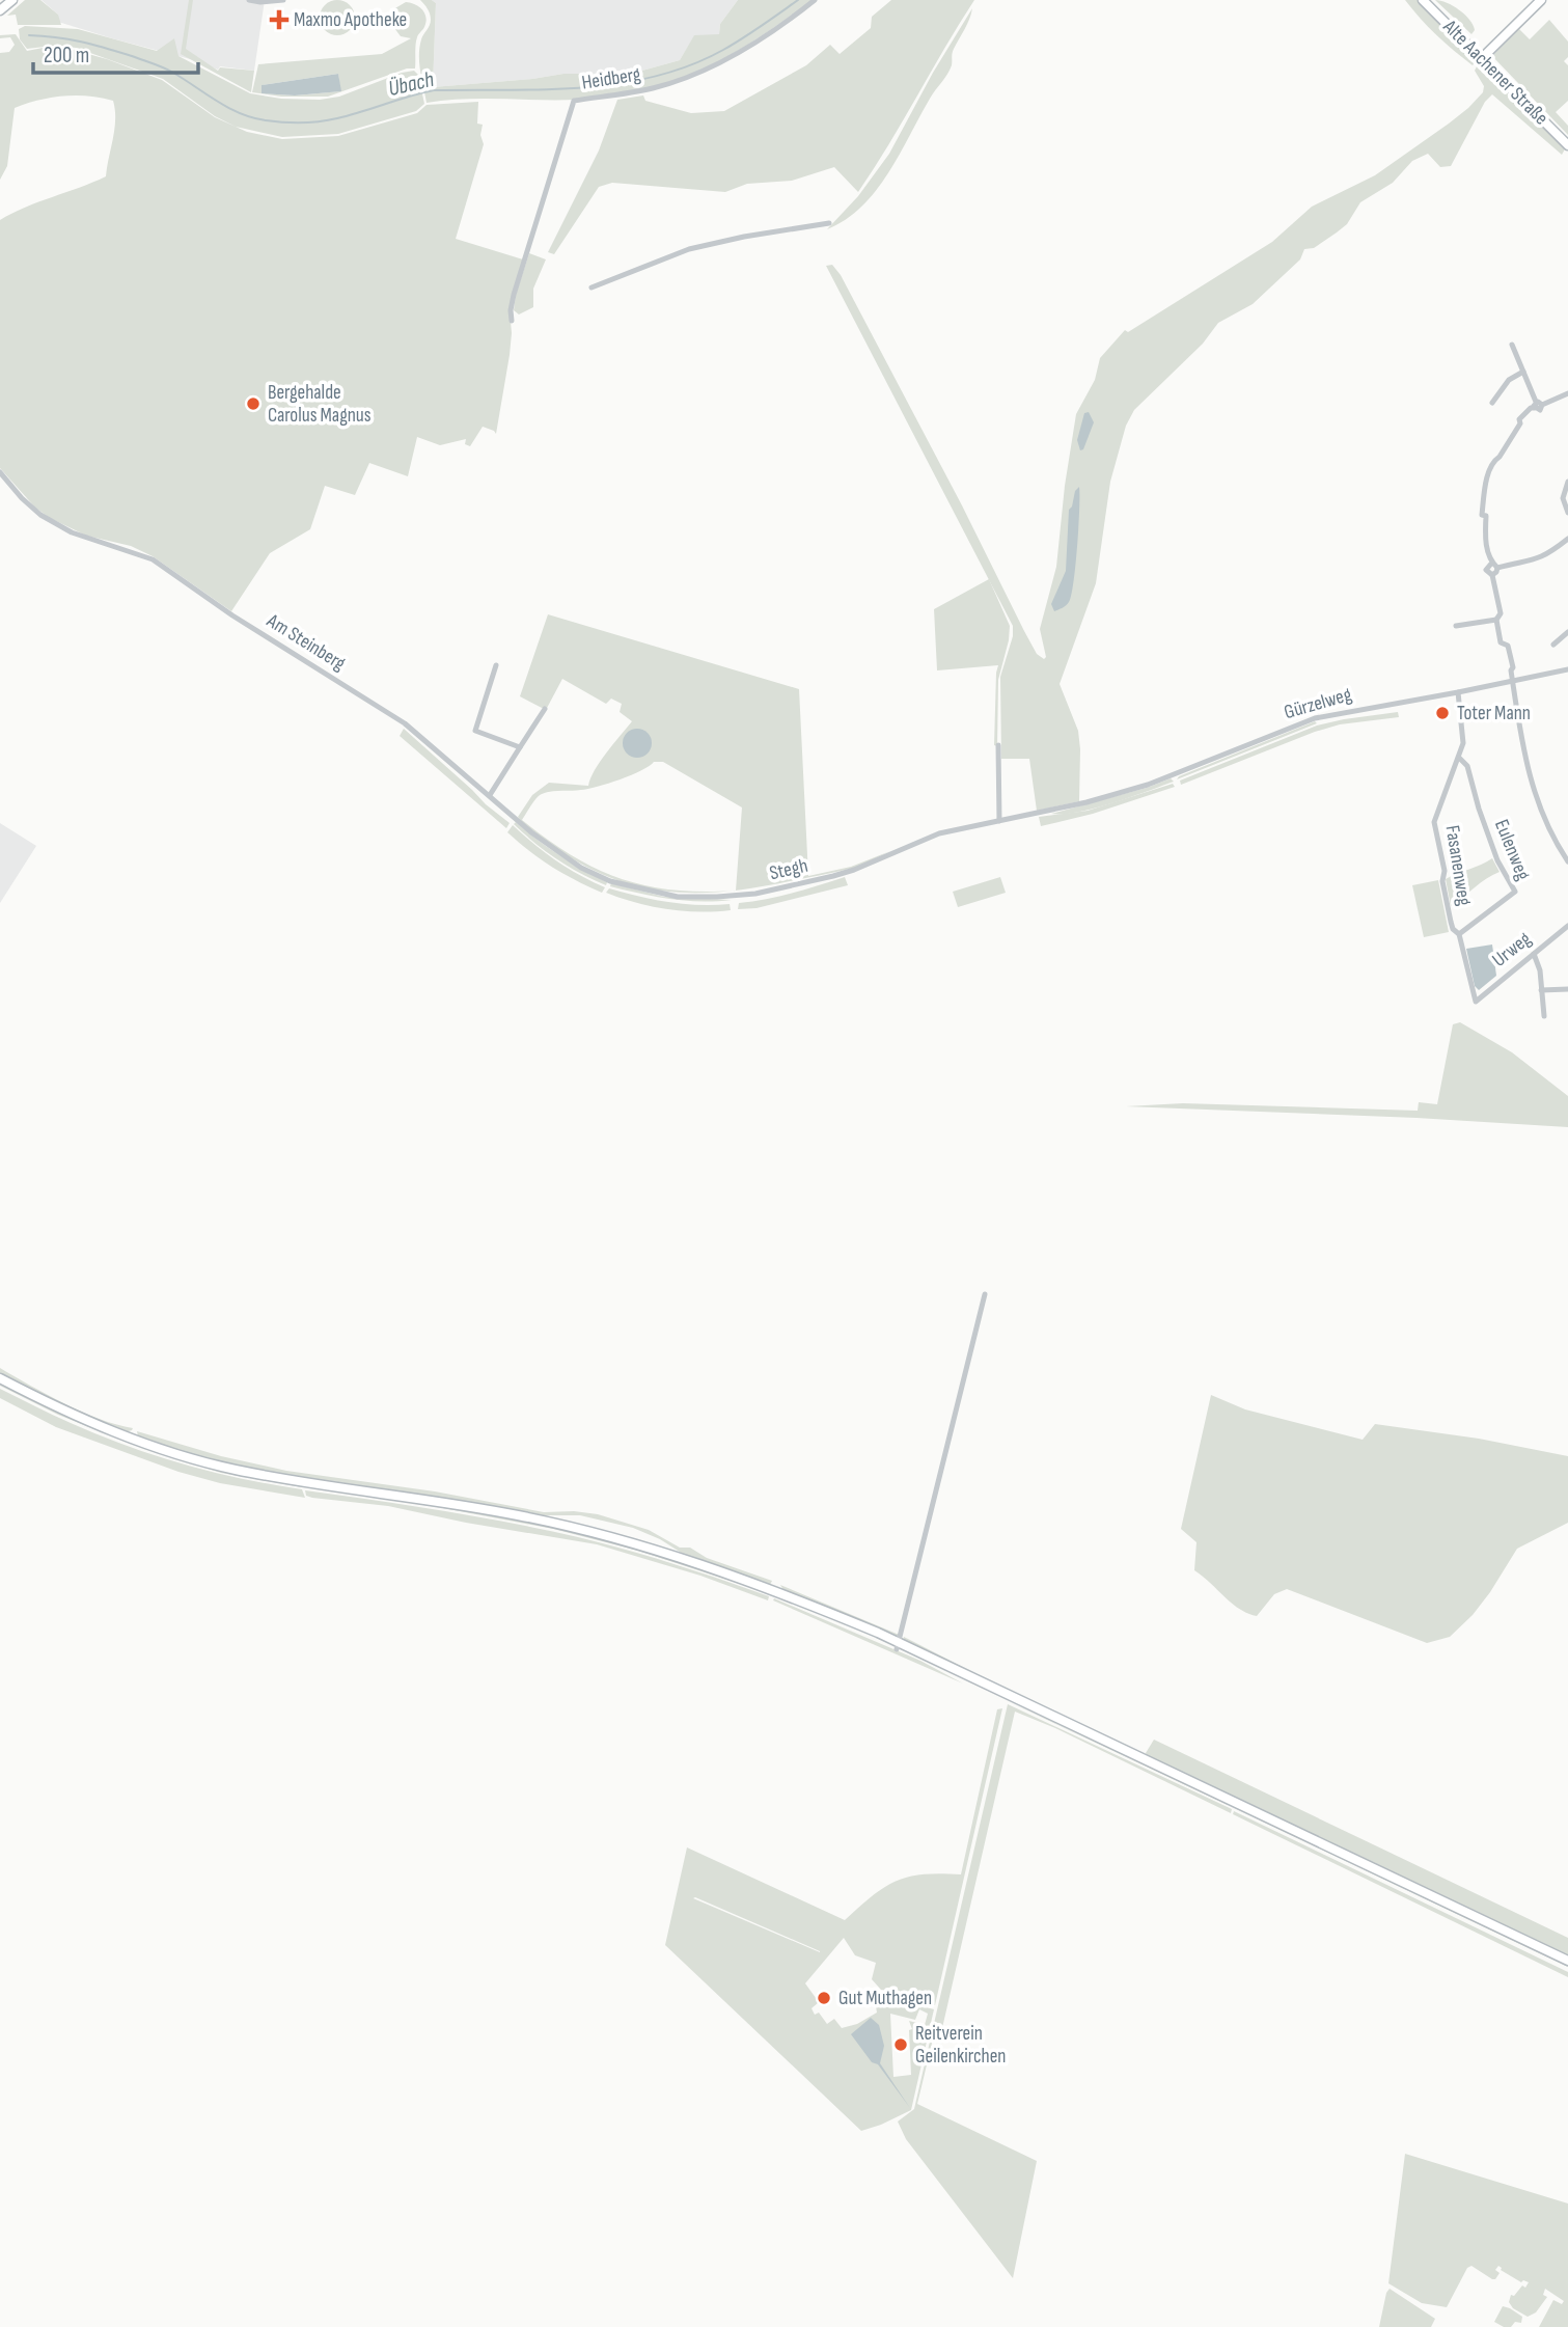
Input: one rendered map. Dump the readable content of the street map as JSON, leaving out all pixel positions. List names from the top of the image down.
{
  "streets": {
    "main road": ["Alte Aachener Straße"],
    "street": [
      "Heidberg",
      "Am Steinberg",
      "Gürzelweg",
      "Eulenweg",
      "Fasanenweg",
      "Stegh",
      "Urweg"
    ]
  },
  "crossings": [
    ["Am Steinberg", "Stegh"],
    ["Gürzelweg", "Fasanenweg"],
    ["Gürzelweg", "Stegh"],
    ["Eulenweg", "Fasanenweg"],
    ["Fasanenweg", "Urweg"]
  ],
  "water": ["Übach"],
  "places": {
    "health": ["Maxmo Apotheke"],
    "other": [
      "Bergehalde Carolus Magnus",
      "Toter Mann",
      "Gut Muthagen",
      "Reitverein Geilenkirchen"
    ]
  },
  "scale_bar": "200 m"
}
